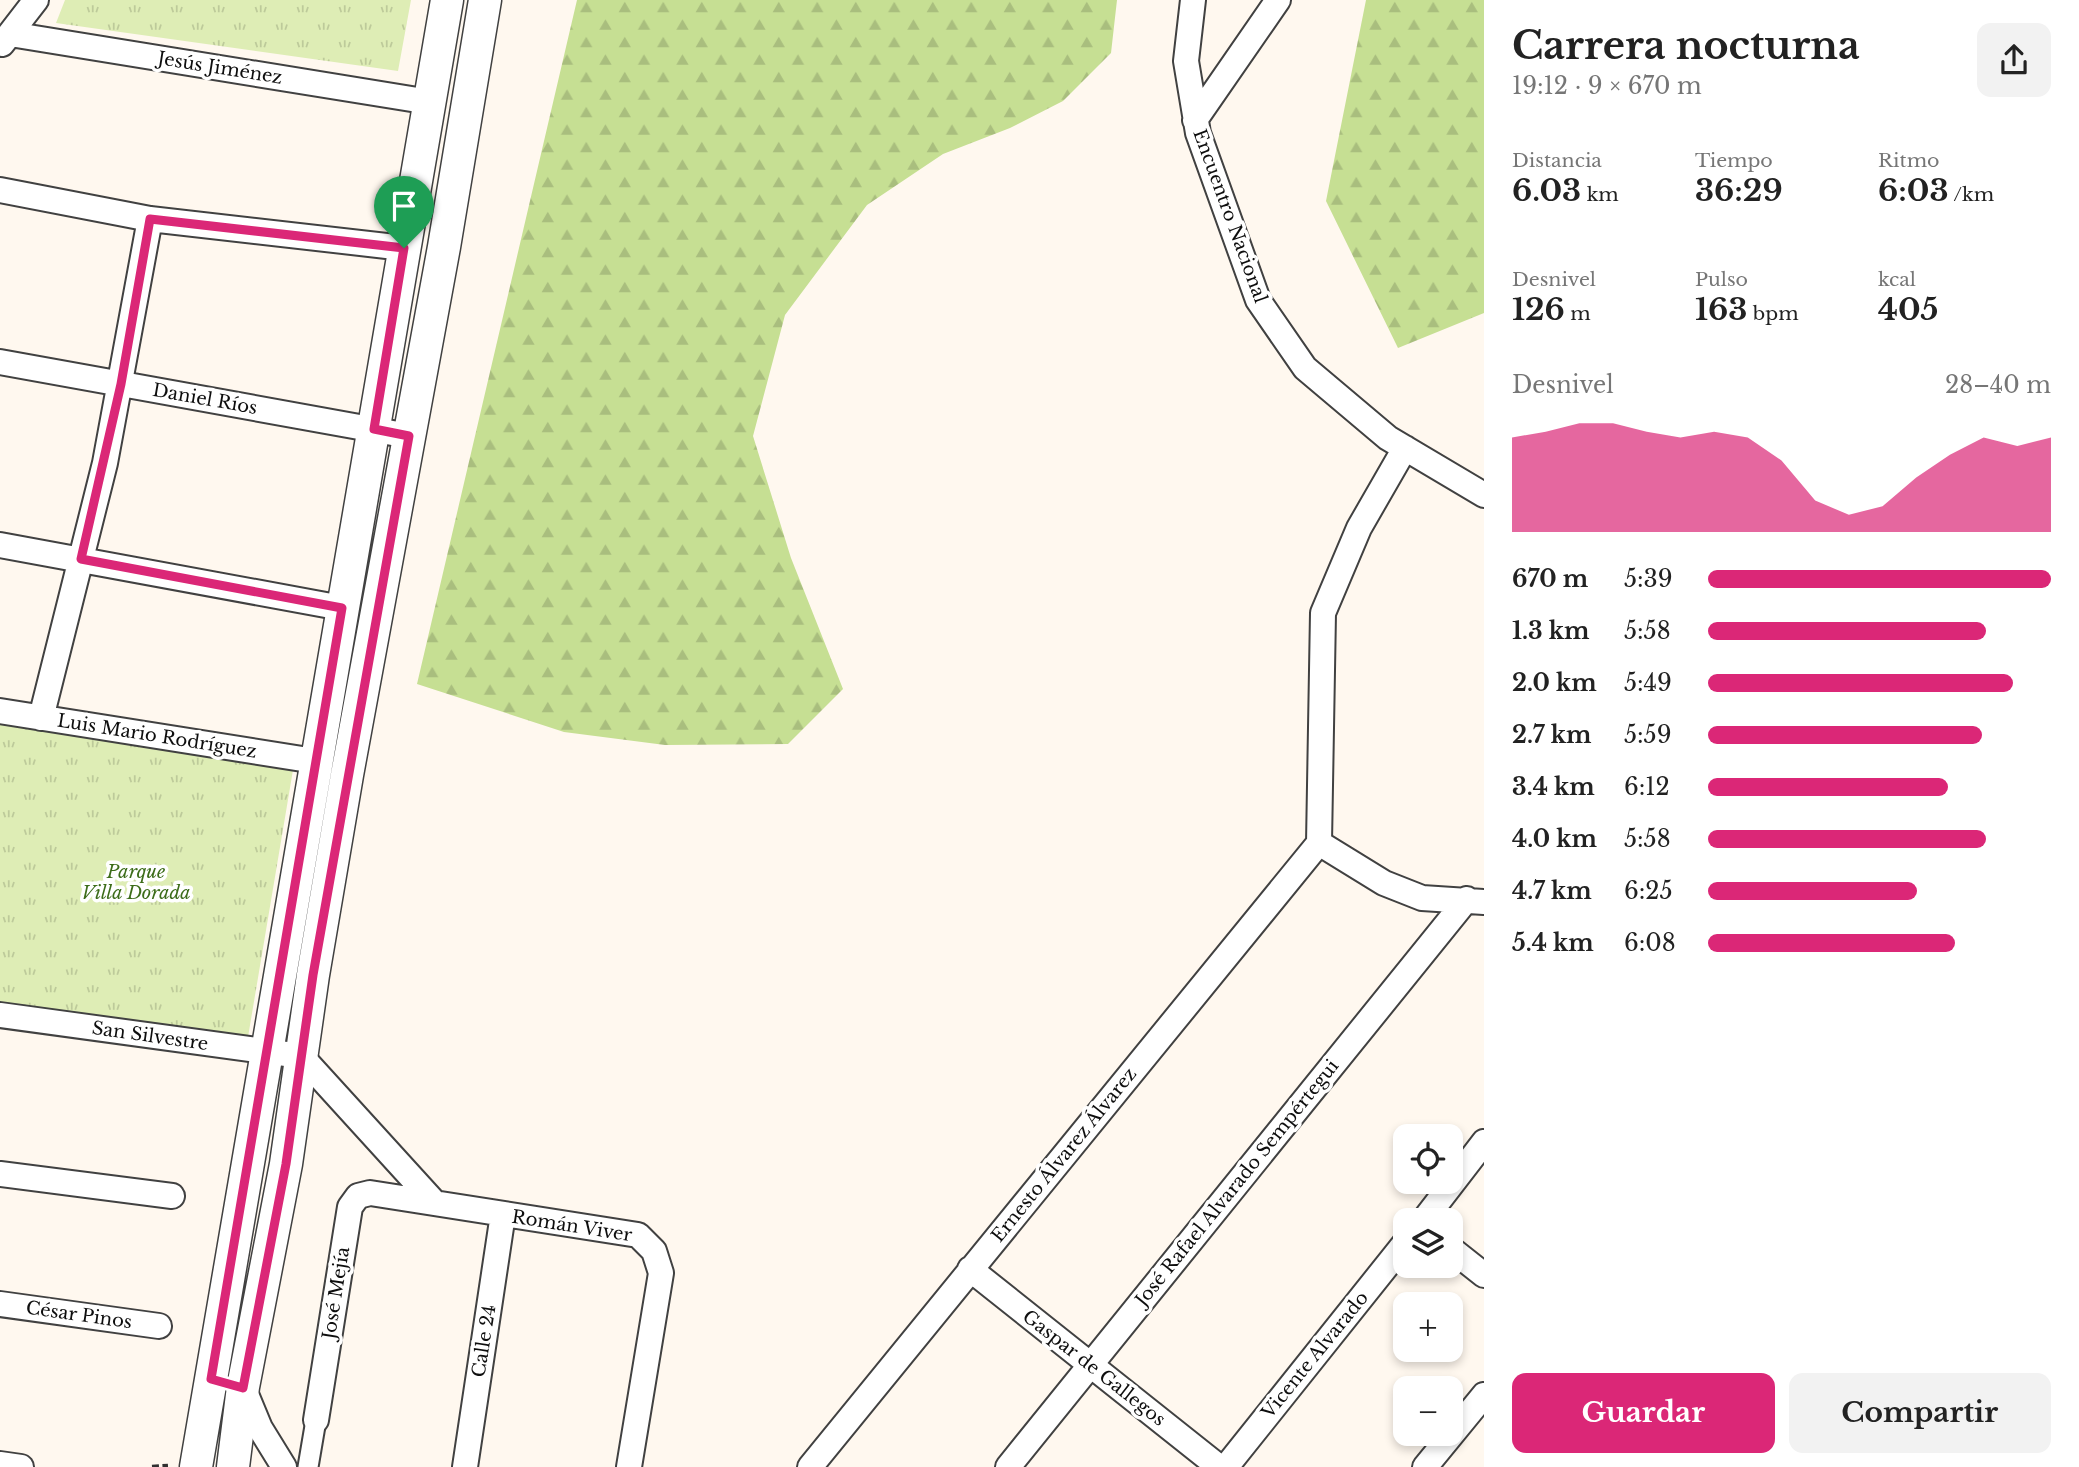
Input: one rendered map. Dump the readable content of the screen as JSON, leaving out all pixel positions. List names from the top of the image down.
{
  "streets": {
    "street": [
      "Jesús Jiménez",
      "Encuentro Nacional",
      "Daniel Ríos",
      "Luis Mario Rodríguez",
      "San Silvestre",
      "Ernesto Álvarez Álvarez",
      "José Rafael Alvarado Sempértegui",
      "Román Viver",
      "José Mejía",
      "César Pinos",
      "Calle 24",
      "Vicente Alvarado",
      "Gaspar de Gallegos"
    ]
  },
  "crossings": [
    ["Ernesto Álvarez Álvarez", "Gaspar de Gallegos"],
    ["José Rafael Alvarado Sempértegui", "Gaspar de Gallegos"],
    ["Román Viver", "José Mejía"],
    ["Román Viver", "Calle 24"]
  ],
  "parks": ["Parque Villa Dorada"],
  "page": {
    "heading": ["Carrera nocturna", "19:12 · 9 × 670 m"],
    "stats": [
      ["Distancia", "6.03 km"],
      ["Tiempo", "36:29"],
      ["Ritmo", "6:03 /km"],
      ["Desnivel", "126 m"],
      ["Pulso", "163 bpm"],
      ["kcal", "405"]
    ],
    "chart": ["Desnivel", "28–40 m"],
    "list": [
      {
        "name": "670 m",
        "note": "5:39"
      },
      {
        "name": "1.3 km",
        "note": "5:58"
      },
      {
        "name": "2.0 km",
        "note": "5:49"
      },
      {
        "name": "2.7 km",
        "note": "5:59"
      },
      {
        "name": "3.4 km",
        "note": "6:12"
      },
      {
        "name": "4.0 km",
        "note": "5:58"
      },
      {
        "name": "4.7 km",
        "note": "6:25"
      },
      {
        "name": "5.4 km",
        "note": "6:08"
      }
    ],
    "map_buttons": ["+", "−"],
    "buttons": ["Guardar", "Compartir"]
  }
}
